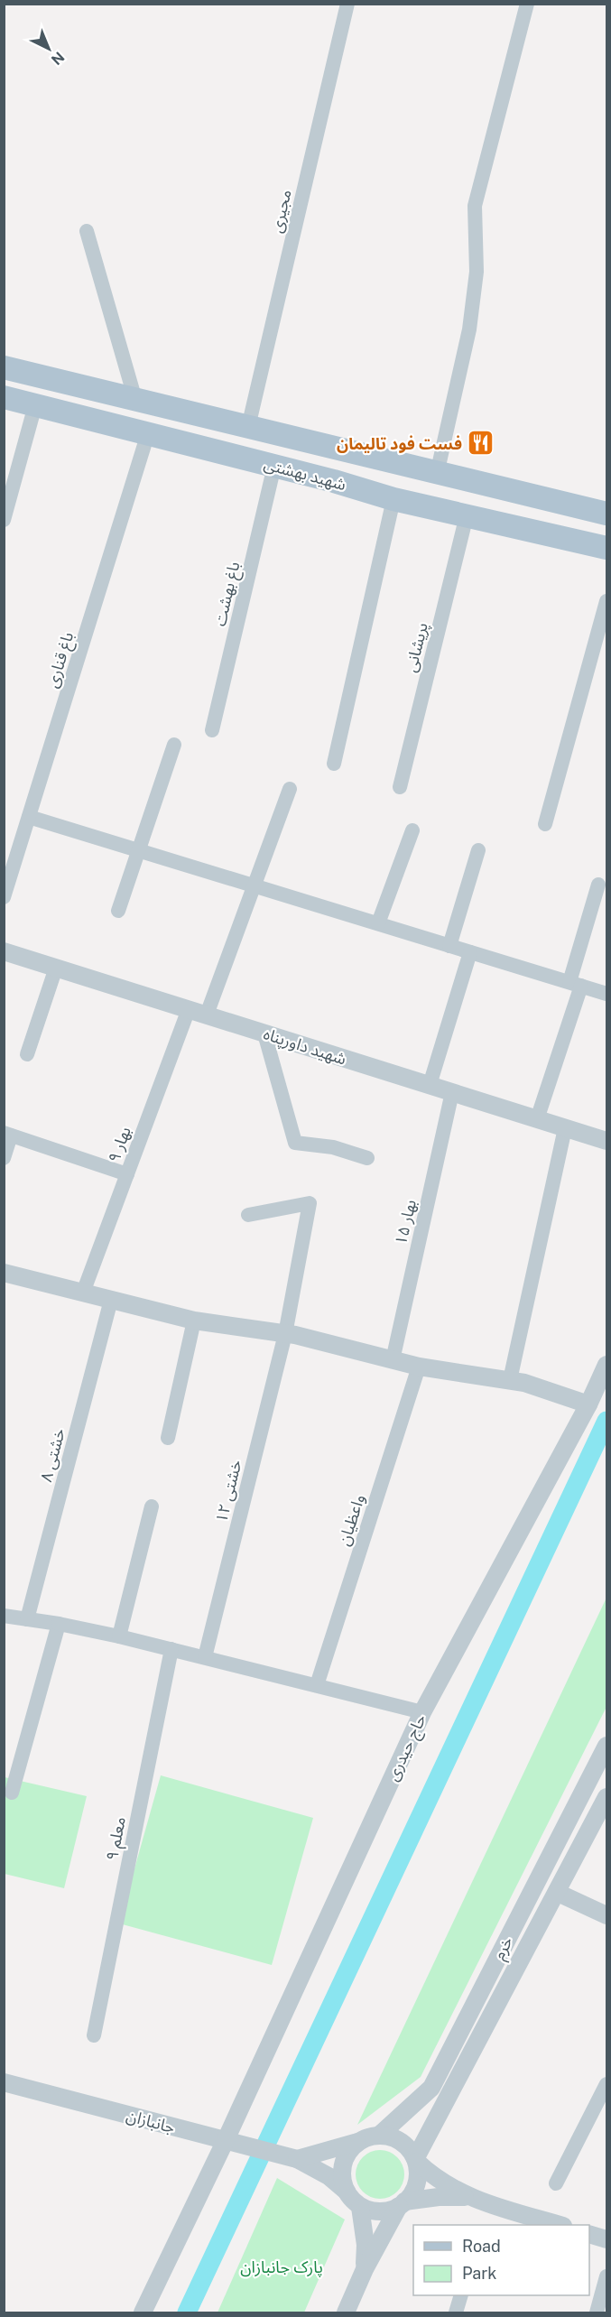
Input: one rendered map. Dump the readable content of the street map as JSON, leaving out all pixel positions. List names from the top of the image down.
{
  "streets": {
    "main road": ["شهید بهشتی"],
    "street": [
      "مجیری",
      "باغ بهشت",
      "پریشانی",
      "باغ قناری",
      "شهید داورپناه",
      "بهار ۹",
      "بهار ۱۵",
      "خشتی ۸",
      "خشتی ۱۲",
      "واعظیان",
      "حاج حیدری",
      "معلم ۹",
      "خرم",
      "جانبازان"
    ]
  },
  "crossings": [
    ["مجیری", "شهید بهشتی"],
    ["شهید بهشتی", "باغ بهشت"],
    ["شهید بهشتی", "پریشانی"],
    ["شهید بهشتی", "باغ قناری"],
    ["شهید داورپناه", "بهار ۹"],
    ["شهید داورپناه", "بهار ۱۵"],
    ["حاج حیدری", "جانبازان"],
    ["خرم", "جانبازان"]
  ],
  "parks": ["پارک جانبازان"],
  "places": {
    "restaurant": ["فست فود تالیمان"]
  },
  "legend": ["Road", "Park"],
  "north": "bottom right"
}
